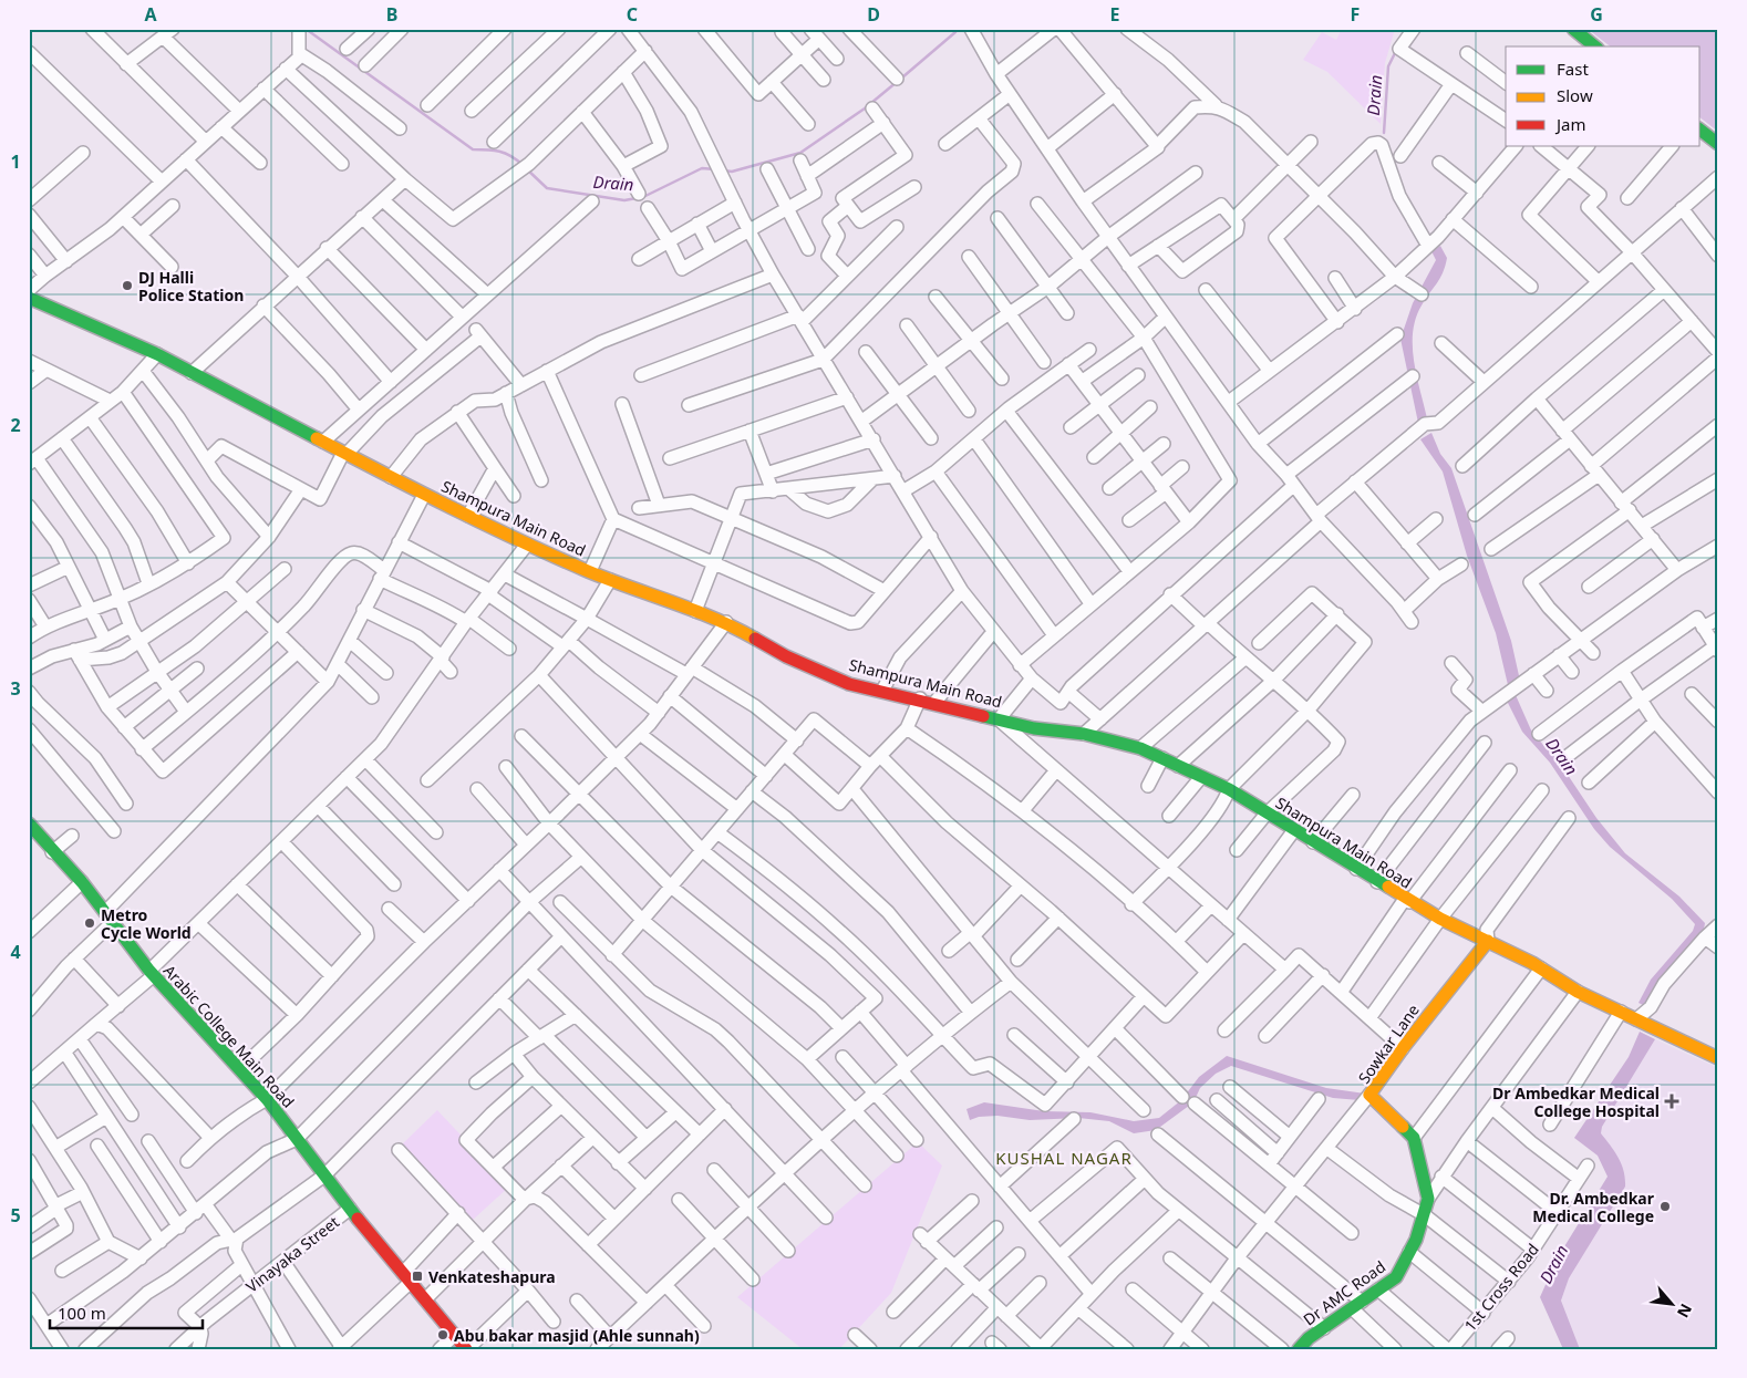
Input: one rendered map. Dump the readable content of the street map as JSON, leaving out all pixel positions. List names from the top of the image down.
{
  "streets": {
    "street": [
      "Shampura Main Road",
      "Arabic College Main Road",
      "Sowkar Lane",
      "Vinayaka Street",
      "1st Cross Road",
      "Dr AMC Road"
    ]
  },
  "crossings": [
    ["Shampura Main Road", "Sowkar Lane"],
    ["Arabic College Main Road", "Vinayaka Street"],
    ["1st Cross Road", "Dr AMC Road"]
  ],
  "districts": ["KUSHAL NAGAR"],
  "water": ["Drain"],
  "places": {
    "other": [
      "DJ Halli Police Station",
      "Metro Cycle World",
      "Dr. Ambedkar Medical College",
      "Abu bakar masjid (Ahle sunnah)"
    ],
    "health": ["Dr Ambedkar Medical College Hospital"],
    "transit": ["Venkateshapura"]
  },
  "legend": ["Fast", "Slow", "Jam"],
  "scale_bar": "100 m",
  "north": "bottom right",
  "grid": {
    "columns": [
      "A",
      "B",
      "C",
      "D",
      "E",
      "F",
      "G"
    ],
    "rows": [
      "1",
      "2",
      "3",
      "4",
      "5"
    ]
  }
}
